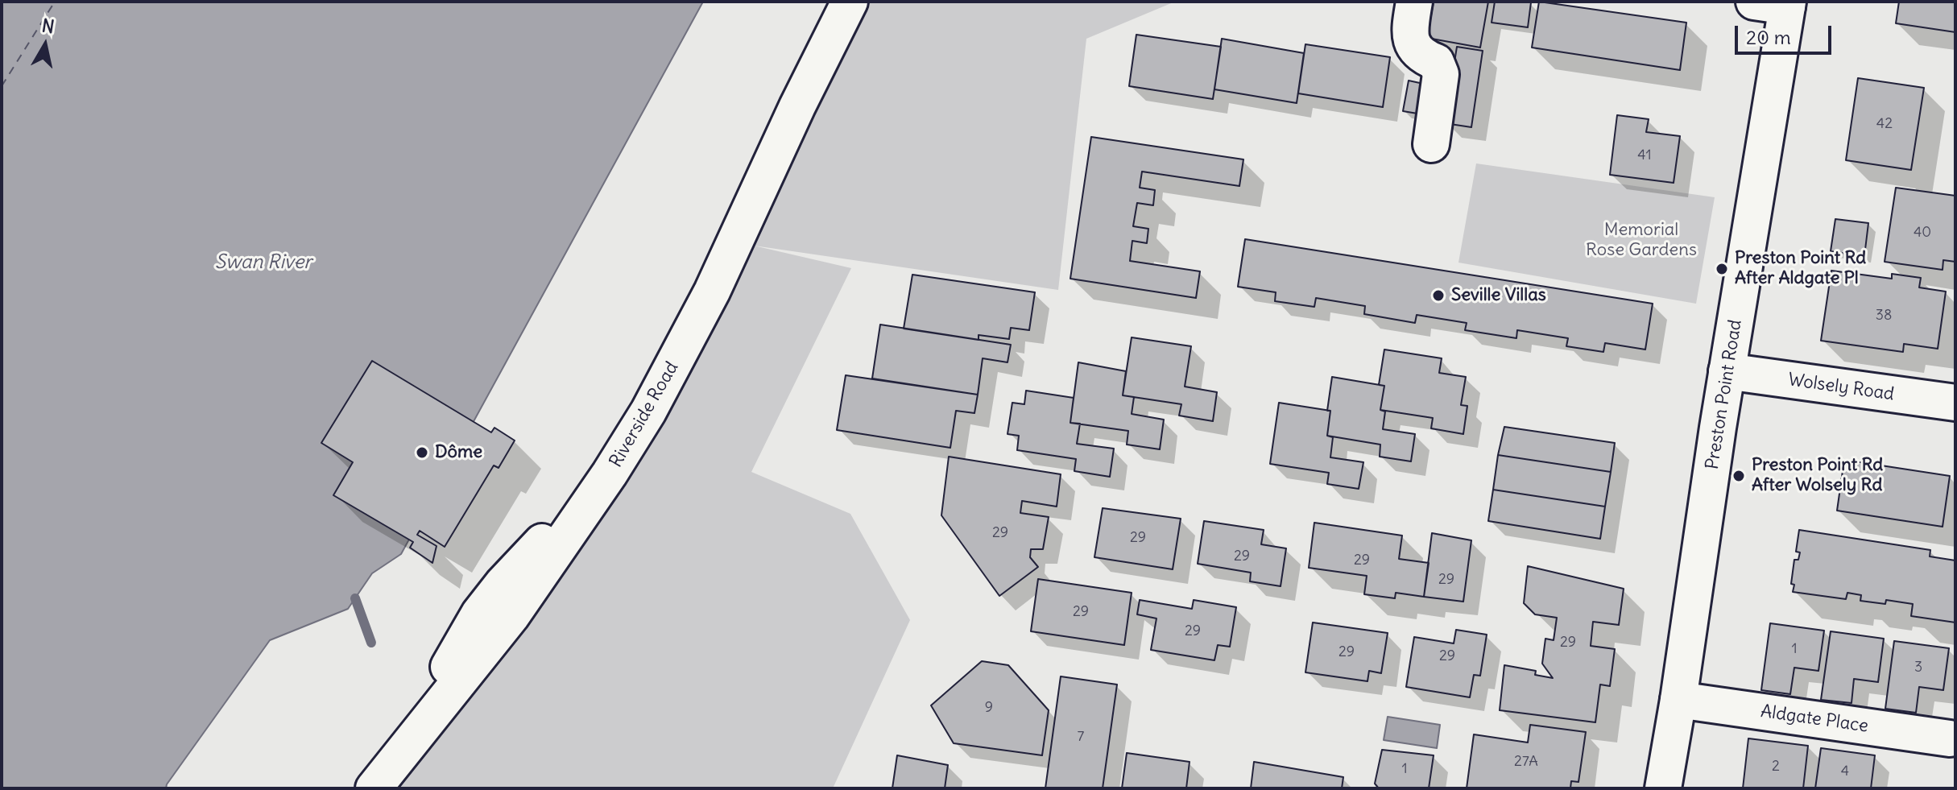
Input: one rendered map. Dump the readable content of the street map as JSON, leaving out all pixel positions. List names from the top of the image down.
{
  "streets": {
    "street": [
      "Wolsely Road",
      "Preston Point Road",
      "Riverside Road",
      "Aldgate Place"
    ]
  },
  "crossings": [
    ["Wolsely Road", "Preston Point Road"],
    ["Preston Point Road", "Aldgate Place"]
  ],
  "water": ["Swan River"],
  "parks": ["Memorial Rose Gardens"],
  "places": [
    "Preston Point Rd After Aldgate Pl",
    "Seville Villas",
    "Dôme",
    "Preston Point Rd After Wolsely Rd"
  ],
  "house_numbers": [
    "42",
    "41",
    "40",
    "38",
    "29",
    "29",
    "29",
    "29",
    "29",
    "29",
    "29",
    "29",
    "1",
    "29",
    "29",
    "3",
    "9",
    "7",
    "27A",
    "2",
    "1",
    "4"
  ],
  "scale_bar": "20 m",
  "north": "top"
}
